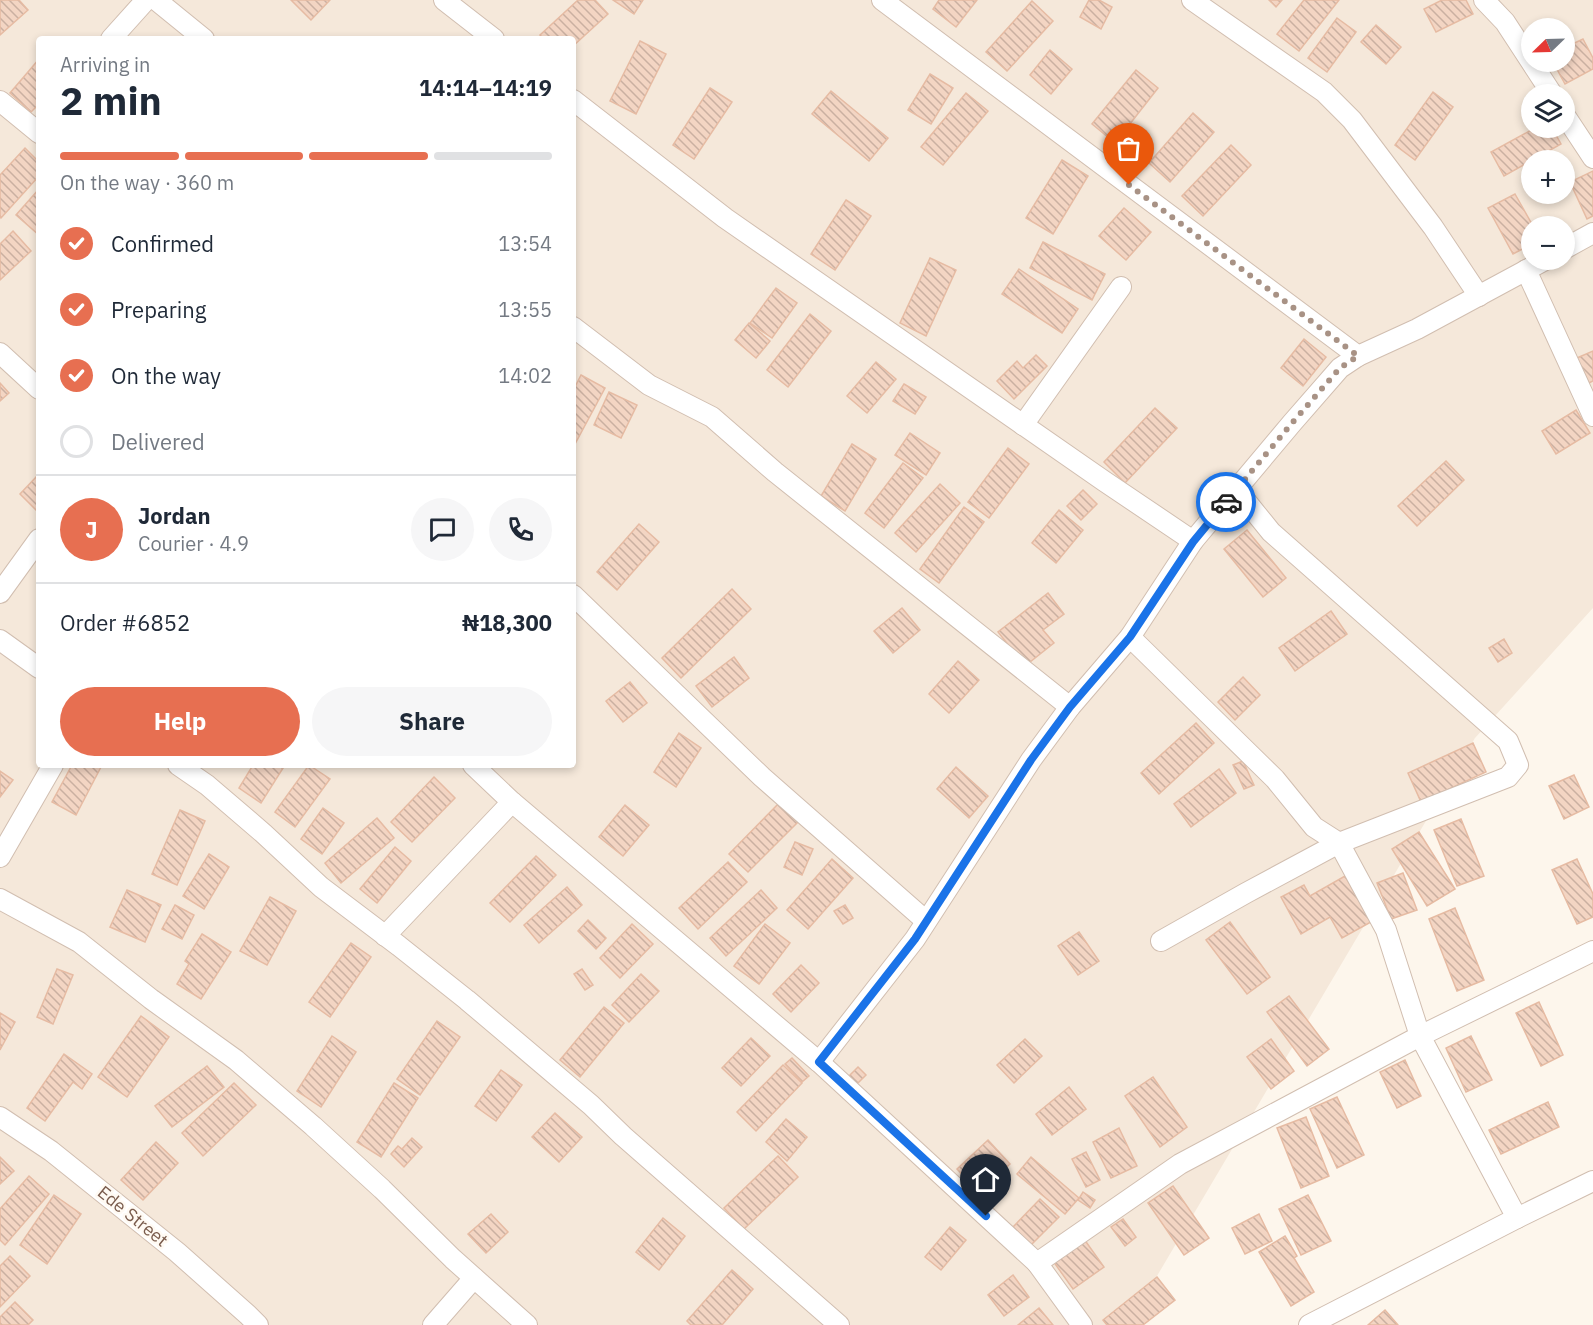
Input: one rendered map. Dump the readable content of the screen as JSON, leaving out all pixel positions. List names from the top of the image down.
{
  "streets": {
    "street": ["Ede Street"]
  },
  "north": "bottom left",
  "page": {
    "map_buttons": ["+", "−"],
    "heading": ["2 min", "Arriving in", "14:14–14:19"],
    "panel": [
      "Jordan",
      "Courier · 4.9",
      "Order #6852",
      "₦18,300"
    ],
    "bar": "On the way · 360 m",
    "list": [
      ["Confirmed", "13:54"],
      ["Preparing", "13:55"],
      ["On the way", "14:02"],
      "Delivered"
    ],
    "round": "J",
    "buttons": ["Help", "Share"]
  }
}
